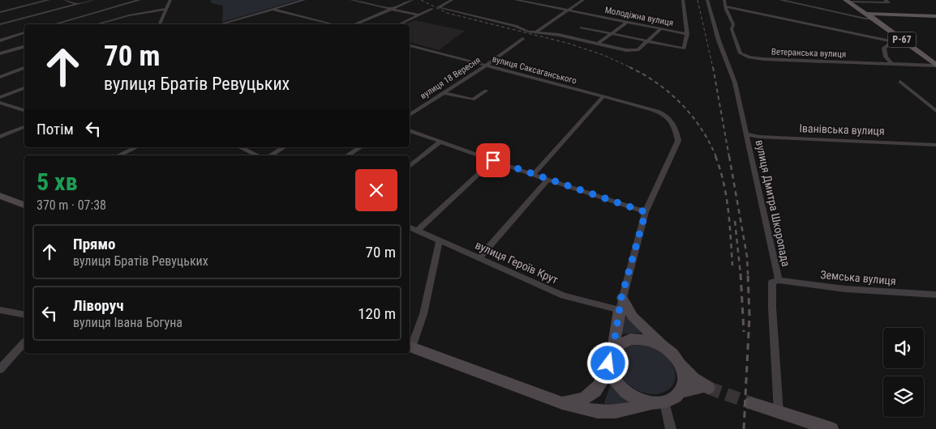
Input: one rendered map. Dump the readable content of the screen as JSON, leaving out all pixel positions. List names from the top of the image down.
{
  "streets": {
    "main road": ["Р-67"],
    "street": [
      "Молодіжна вулиця",
      "Ветеранська вулиця",
      "вулиця Саксаганського",
      "вулиця 18 Вересня",
      "Іванівська вулиця",
      "вулиця Дмитра Шкоропада",
      "вулиця Героїв Крут",
      "Земська вулиця"
    ]
  },
  "crossings": [
    ["Р-67", "Ветеранська вулиця"],
    ["вулиця Саксаганського", "вулиця 18 Вересня"],
    ["Іванівська вулиця", "вулиця Дмитра Шкоропада"],
    ["вулиця Дмитра Шкоропада", "Земська вулиця"]
  ],
  "page": {
    "turn": ["70 m", "вулиця Братів Ревуцьких"],
    "then": "Потім",
    "heading": ["5 хв", "370 m · 07:38"],
    "list": [
      {
        "name": "Прямо",
        "note": "вулиця Братів Ревуцьких",
        "value": "70 m"
      },
      {
        "name": "Ліворуч",
        "note": "вулиця Івана Богуна",
        "value": "120 m"
      }
    ]
  }
}
